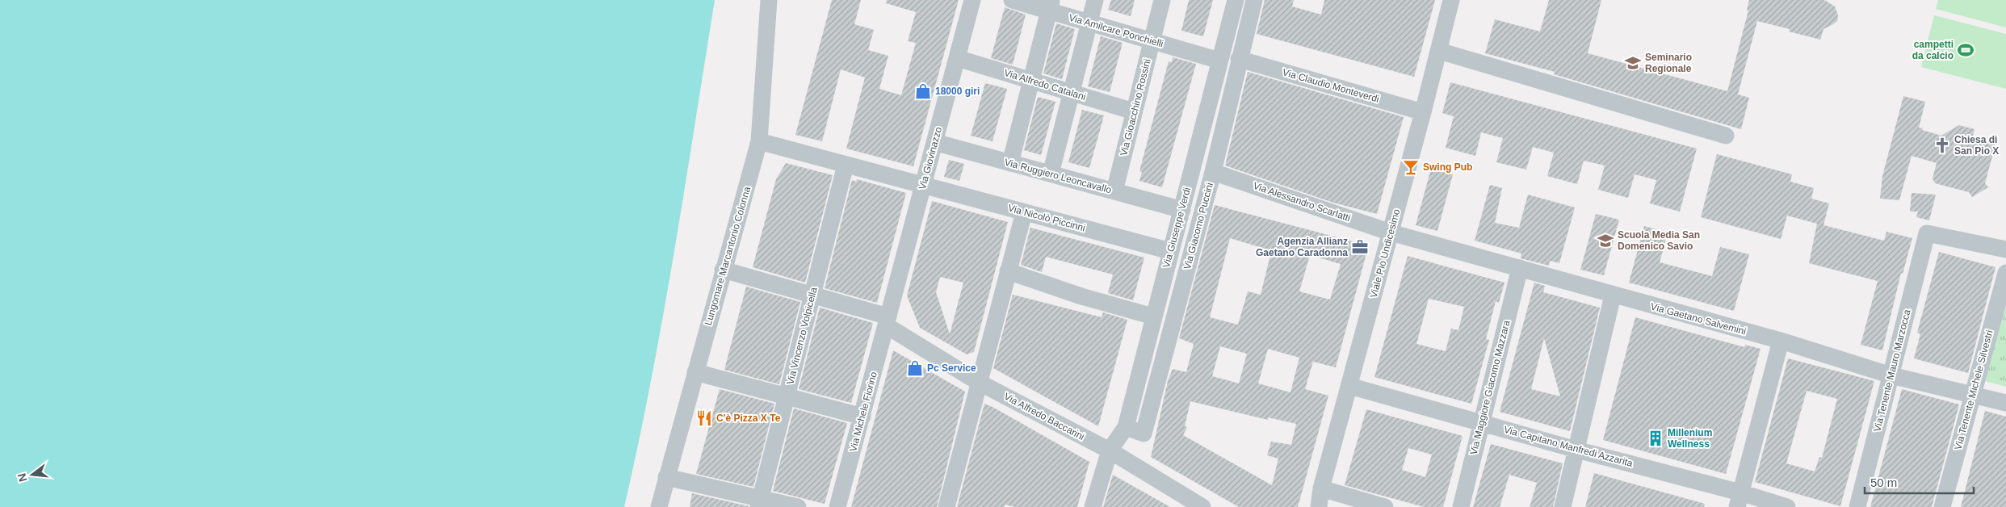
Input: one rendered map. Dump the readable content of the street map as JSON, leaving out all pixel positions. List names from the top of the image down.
{
  "streets": {
    "street": [
      "Via Amilcare Ponchielli",
      "Via Alfredo Catalani",
      "Via Claudio Monteverdi",
      "Via Gioacchino Rossini",
      "Via Giovinazzo",
      "Via Ruggiero Leoncavallo",
      "Via Alessandro Scarlatti",
      "Via Nicolò Piccinni",
      "Via Giacomo Puccini",
      "Via Giuseppe Verdi",
      "Viale Pio Undicesimo",
      "Lungomare Marcantonio Colonna",
      "Via Gaetano Salvemini",
      "Via Vincenzo Volpicella",
      "Via Tenente Mauro Marzocca",
      "Via Maggiore Giacomo Mazzara",
      "Via Tenente Michele Silvestri",
      "Via Michele Fiorino",
      "Via Alfredo Baccarini",
      "Via Capitano Manfredi Azzarita"
    ]
  },
  "crossings": [
    ["Via Amilcare Ponchielli", "Via Gioacchino Rossini"],
    ["Via Amilcare Ponchielli", "Via Giuseppe Verdi"],
    ["Via Alfredo Catalani", "Via Gioacchino Rossini"],
    ["Via Alfredo Catalani", "Via Giovinazzo"],
    ["Via Claudio Monteverdi", "Via Giacomo Puccini"],
    ["Via Claudio Monteverdi", "Viale Pio Undicesimo"],
    ["Via Gioacchino Rossini", "Via Ruggiero Leoncavallo"],
    ["Via Giovinazzo", "Via Ruggiero Leoncavallo"],
    ["Via Giovinazzo", "Via Nicolò Piccinni"],
    ["Via Giovinazzo", "Via Michele Fiorino"],
    ["Via Giovinazzo", "Via Alfredo Baccarini"],
    ["Via Ruggiero Leoncavallo", "Via Giuseppe Verdi"],
    ["Via Alessandro Scarlatti", "Via Giacomo Puccini"],
    ["Via Alessandro Scarlatti", "Viale Pio Undicesimo"],
    ["Via Alessandro Scarlatti", "Via Gaetano Salvemini"],
    ["Via Nicolò Piccinni", "Via Giuseppe Verdi"],
    ["Via Nicolò Piccinni", "Lungomare Marcantonio Colonna"],
    ["Via Nicolò Piccinni", "Via Vincenzo Volpicella"],
    ["Via Giacomo Puccini", "Via Giuseppe Verdi"],
    ["Via Giuseppe Verdi", "Via Alfredo Baccarini"],
    ["Viale Pio Undicesimo", "Via Gaetano Salvemini"],
    ["Viale Pio Undicesimo", "Via Capitano Manfredi Azzarita"],
    ["Lungomare Marcantonio Colonna", "Via Alfredo Baccarini"],
    ["Via Gaetano Salvemini", "Via Tenente Mauro Marzocca"],
    ["Via Gaetano Salvemini", "Via Maggiore Giacomo Mazzara"],
    ["Via Gaetano Salvemini", "Via Tenente Michele Silvestri"],
    ["Via Vincenzo Volpicella", "Via Alfredo Baccarini"],
    ["Via Maggiore Giacomo Mazzara", "Via Capitano Manfredi Azzarita"],
    ["Via Michele Fiorino", "Via Alfredo Baccarini"]
  ],
  "places": {
    "sports": ["campetti da calcio"],
    "school or university": ["Seminario Regionale", "Scuola Media San Domenico Savio"],
    "shop": ["18000 giri", "Pc Service"],
    "church": ["Chiesa di San Pio X"],
    "bar": ["Swing Pub"],
    "office": ["Agenzia Allianz Gaetano Caradonna"],
    "restaurant": ["C'è Pizza X Te"],
    "building": ["Millenium Wellness"]
  },
  "scale_bar": "50 m",
  "north": "left"
}
